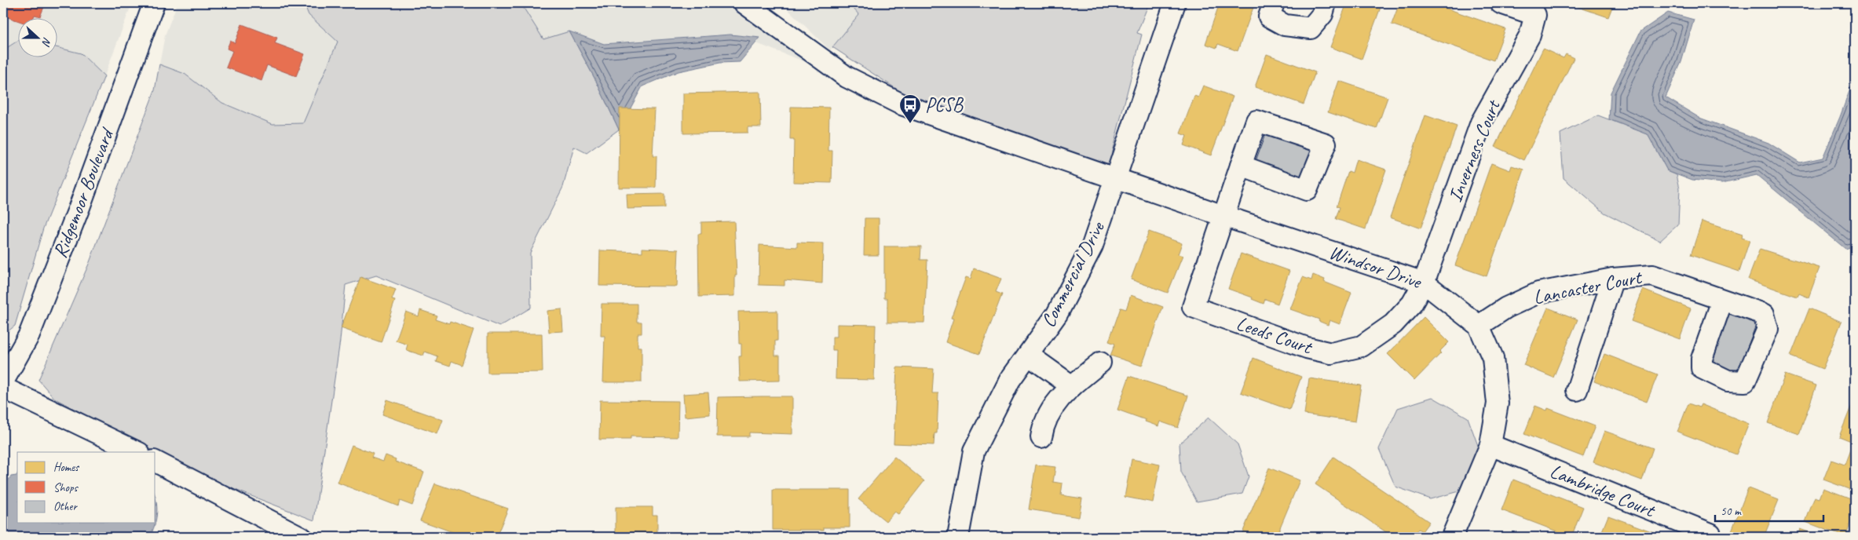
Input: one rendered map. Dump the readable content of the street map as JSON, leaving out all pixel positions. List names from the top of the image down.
{
  "streets": {
    "street": [
      "Inverness Court",
      "Ridgemoor Boulevard",
      "Windsor Drive",
      "Commercial Drive",
      "Lancaster Court",
      "Leeds Court",
      "Lambridge Court"
    ]
  },
  "crossings": [
    ["Inverness Court", "Windsor Drive"],
    ["Inverness Court", "Leeds Court"],
    ["Windsor Drive", "Commercial Drive"],
    ["Windsor Drive", "Lancaster Court"],
    ["Windsor Drive", "Leeds Court"],
    ["Windsor Drive", "Lambridge Court"]
  ],
  "places": {
    "bus stop": ["PCSB"]
  },
  "legend": ["Homes", "Shops", "Other"],
  "scale_bar": "50 m",
  "north": "right"
}
